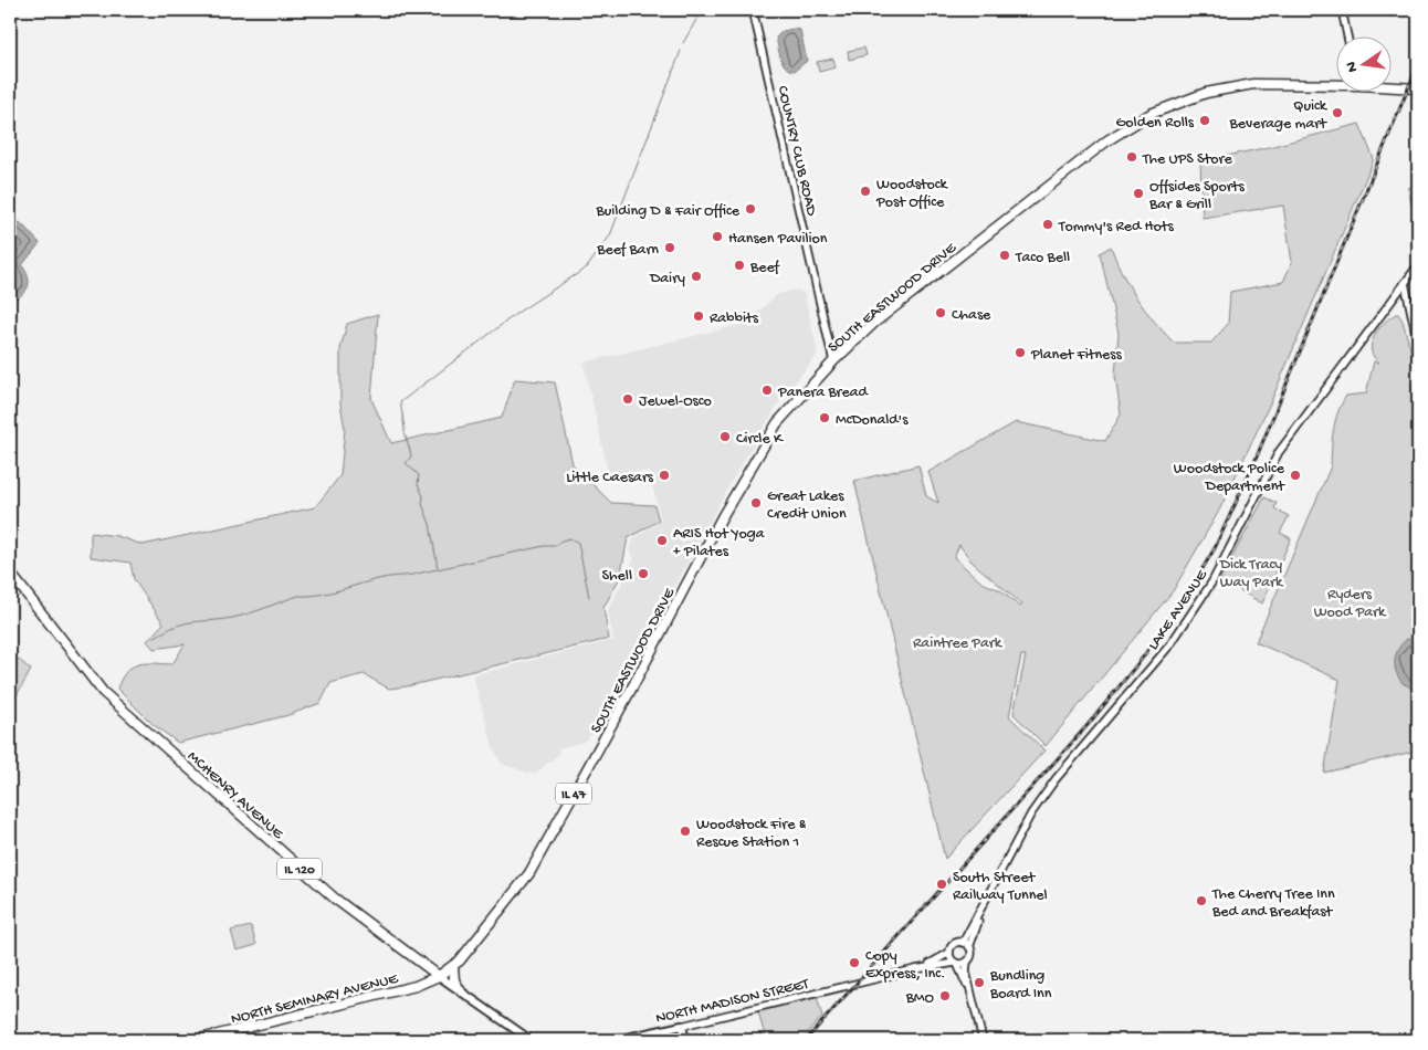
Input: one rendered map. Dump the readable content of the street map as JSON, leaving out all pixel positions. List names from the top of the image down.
{
  "streets": {
    "main road": [
      "SOUTH EASTWOOD DRIVE",
      "MCHENRY AVENUE",
      "IL 47",
      "IL 120",
      "NORTH SEMINARY AVENUE",
      "NORTH MADISON STREET"
    ],
    "street": ["COUNTRY CLUB ROAD", "LAKE AVENUE"]
  },
  "crossings": [
    ["COUNTRY CLUB ROAD", "SOUTH EASTWOOD DRIVE"],
    ["SOUTH EASTWOOD DRIVE", "MCHENRY AVENUE"],
    ["SOUTH EASTWOOD DRIVE", "NORTH SEMINARY AVENUE"],
    ["MCHENRY AVENUE", "NORTH SEMINARY AVENUE"]
  ],
  "parks": ["Dick Tracy Way Park", "Ryders Wood Park", "Raintree Park"],
  "places": [
    "Quick Beverage mart",
    "Golden Rolls",
    "The UPS Store",
    "Woodstock Post Office",
    "Offsides Sports Bar & Grill",
    "Building D & Fair Office",
    "Tommy's Red Hots",
    "Hansen Pavilion",
    "Beef Barn",
    "Taco Bell",
    "Beef",
    "Dairy",
    "Chase",
    "Rabbits",
    "Planet Fitness",
    "Panera Bread",
    "Jewel-Osco",
    "McDonald's",
    "Circle K",
    "Little Caesars",
    "Woodstock Police Department",
    "Great Lakes Credit Union",
    "ARIS Hot Yoga + Pilates",
    "Shell",
    "Woodstock Fire & Rescue Station 1",
    "South Street Railway Tunnel",
    "The Cherry Tree Inn Bed and Breakfast",
    "Copy Express, Inc.",
    "Bundling Board Inn",
    "BMO"
  ],
  "north": "left"
}
